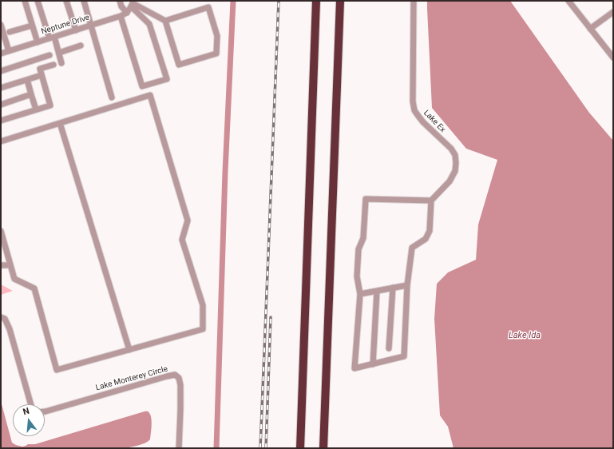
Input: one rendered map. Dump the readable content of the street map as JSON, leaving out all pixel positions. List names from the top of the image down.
{
  "streets": {
    "street": ["Neptune Drive", "Lake Ex", "Lake Monterey Circle"]
  },
  "water": ["Lake Ida"],
  "north": "top"
}
